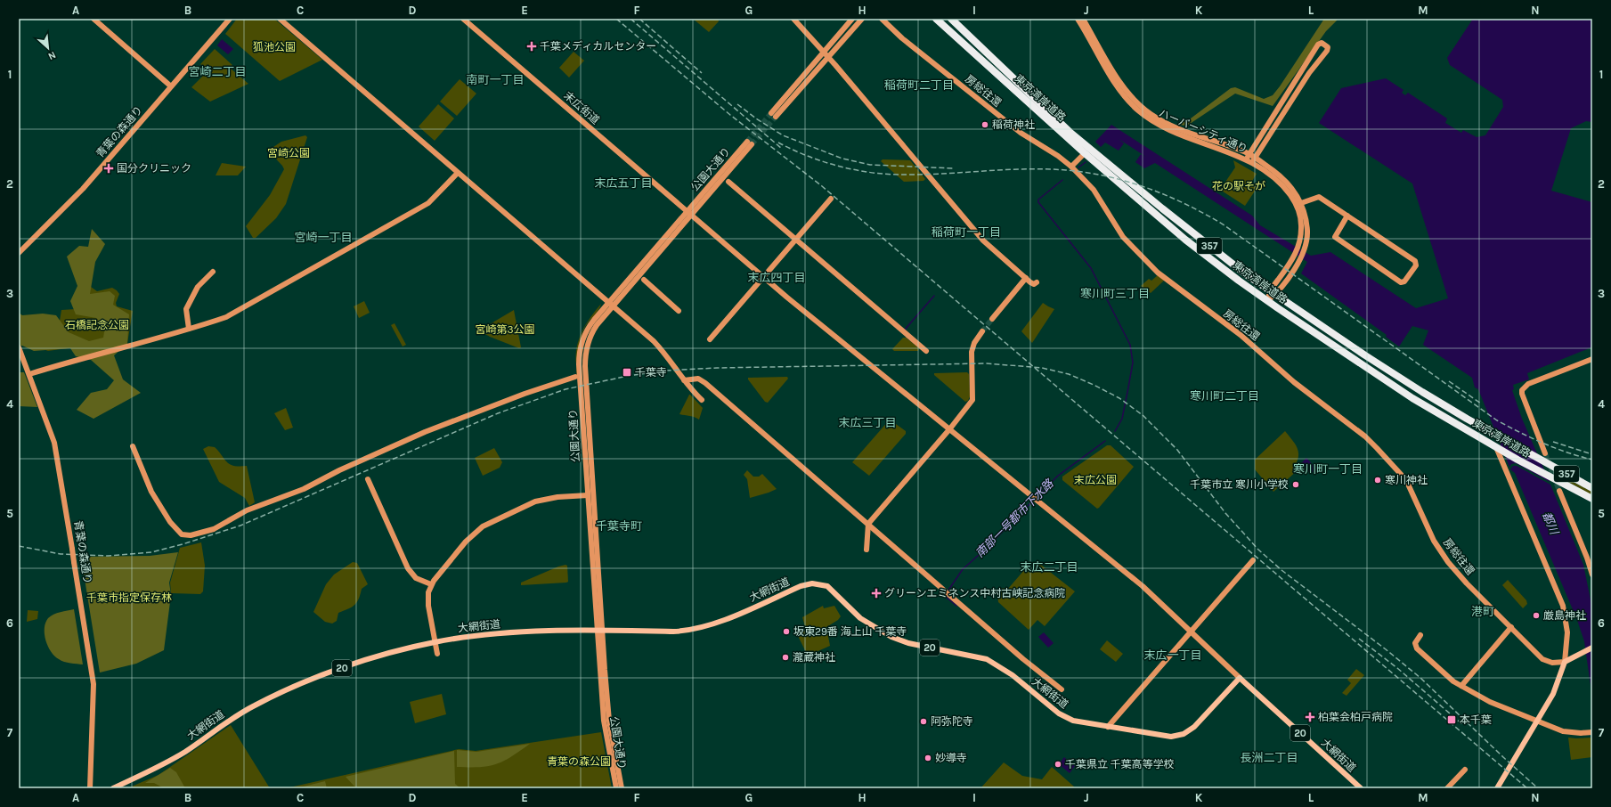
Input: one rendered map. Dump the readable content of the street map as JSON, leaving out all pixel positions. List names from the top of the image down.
{
  "streets": {
    "highway": ["東京湾岸道路", "357"],
    "main road": ["大網街道", "20"],
    "street": [
      "房総往還",
      "末広街道",
      "ハーバーシティ通り",
      "青葉の森通り",
      "公園大通り"
    ]
  },
  "crossings": [
    ["末広街道", "公園大通り"],
    ["末広街道", "大網街道"],
    ["公園大通り", "大網街道"]
  ],
  "districts": [
    "宮崎二丁目",
    "南町一丁目",
    "稲荷町二丁目",
    "末広五丁目",
    "稲荷町一丁目",
    "宮崎一丁目",
    "末広四丁目",
    "寒川町三丁目",
    "寒川町二丁目",
    "末広三丁目",
    "寒川町一丁目",
    "千葉寺町",
    "末広二丁目",
    "港町",
    "末広一丁目",
    "長洲二丁目"
  ],
  "water": ["南部一号都市下水路", "都川"],
  "parks": [
    "狐池公園",
    "宮崎公園",
    "花の駅そが",
    "石橋記念公園",
    "宮崎第3公園",
    "末広公園",
    "千葉市指定保存林",
    "青葉の森公園"
  ],
  "places": {
    "health": [
      "千葉メディカルセンター",
      "国分クリニック",
      "グリーンエミネンス中村古峡記念病院",
      "柏葉会柏戸病院"
    ],
    "other": [
      "稲荷神社",
      "寒川神社",
      "千葉市立 寒川小学校",
      "厳島神社",
      "坂東29番 海上山 千葉寺",
      "瀧蔵神社",
      "阿弥陀寺",
      "妙導寺",
      "千葉県立 千葉高等学校"
    ],
    "transit": ["千葉寺", "本千葉"]
  },
  "north": "bottom right",
  "grid": {
    "columns": [
      "A",
      "B",
      "C",
      "D",
      "E",
      "F",
      "G",
      "H",
      "I",
      "J",
      "K",
      "L",
      "M",
      "N"
    ],
    "rows": [
      "1",
      "2",
      "3",
      "4",
      "5",
      "6",
      "7"
    ]
  }
}
